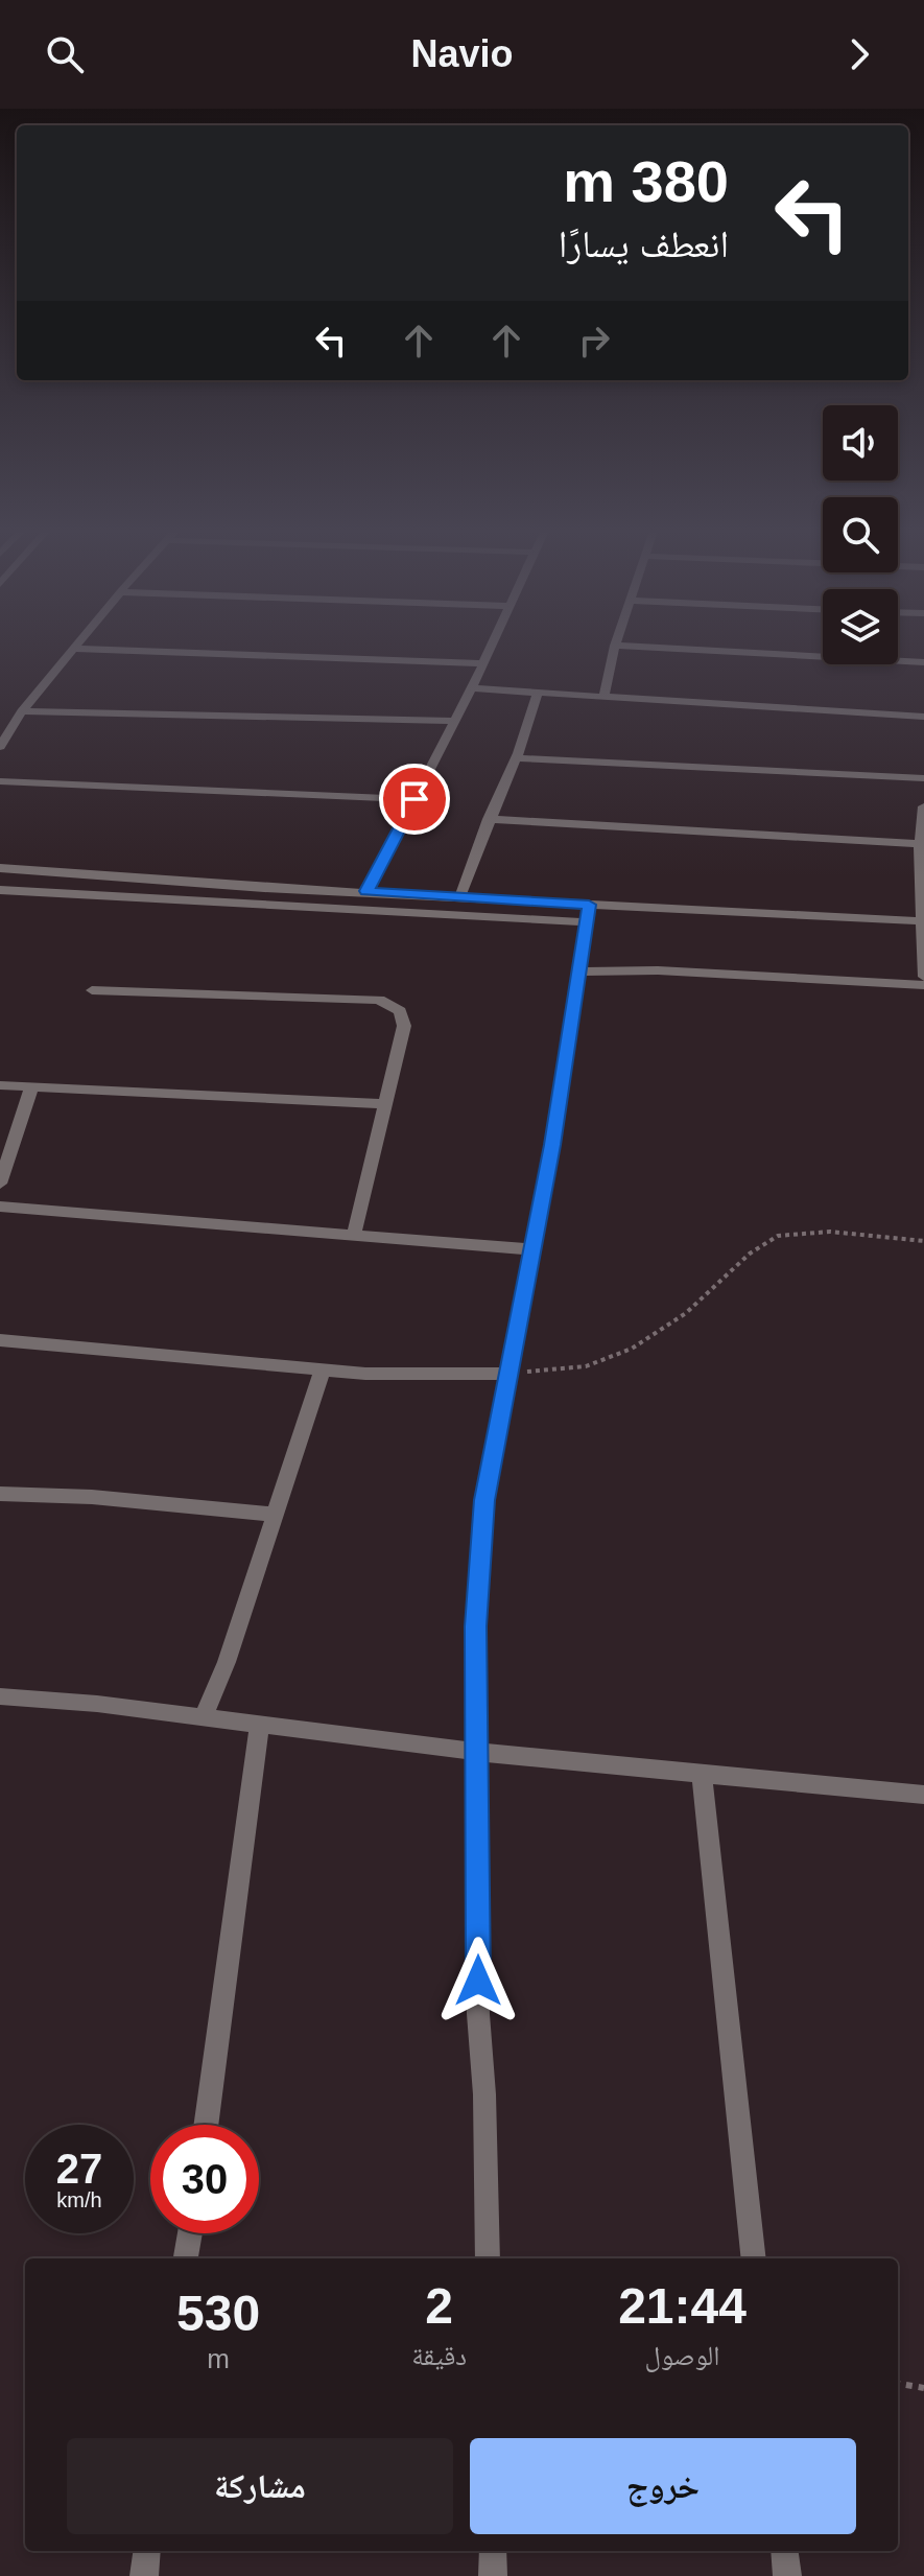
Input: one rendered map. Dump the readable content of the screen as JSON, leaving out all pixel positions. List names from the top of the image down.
{
  "page": {
    "header": "Navio",
    "turn": ["380 m", "انعطف يسارًا"],
    "speed": "27 km/h",
    "limit": "30",
    "eta": [
      "21:44",
      "الوصول",
      "2",
      "دقيقة",
      "530",
      "m"
    ],
    "buttons": ["خروج", "مشاركة"]
  }
}
